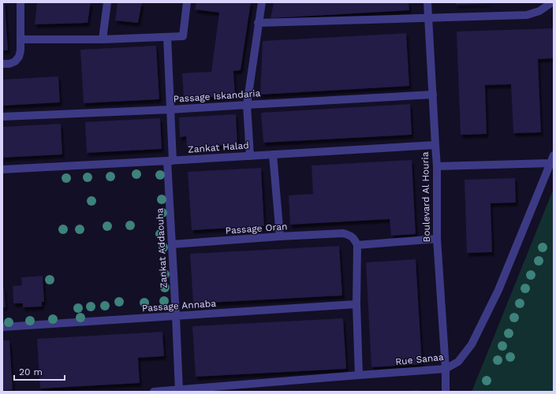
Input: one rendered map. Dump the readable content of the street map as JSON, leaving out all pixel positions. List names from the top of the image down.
{
  "streets": {
    "street": [
      "Passage Iskandaria",
      "Zankat Halad",
      "Boulevard Al Houria",
      "Passage Oran",
      "Zankat Addaouha",
      "Passage Annaba",
      "Rue Sanaa"
    ]
  },
  "crossings": [
    ["Passage Iskandaria", "Boulevard Al Houria"],
    ["Passage Iskandaria", "Zankat Addaouha"],
    ["Zankat Halad", "Boulevard Al Houria"],
    ["Zankat Halad", "Zankat Addaouha"],
    ["Boulevard Al Houria", "Rue Sanaa"],
    ["Passage Oran", "Zankat Addaouha"],
    ["Zankat Addaouha", "Passage Annaba"],
    ["Zankat Addaouha", "Rue Sanaa"]
  ],
  "scale_bar": "20 m"
}
